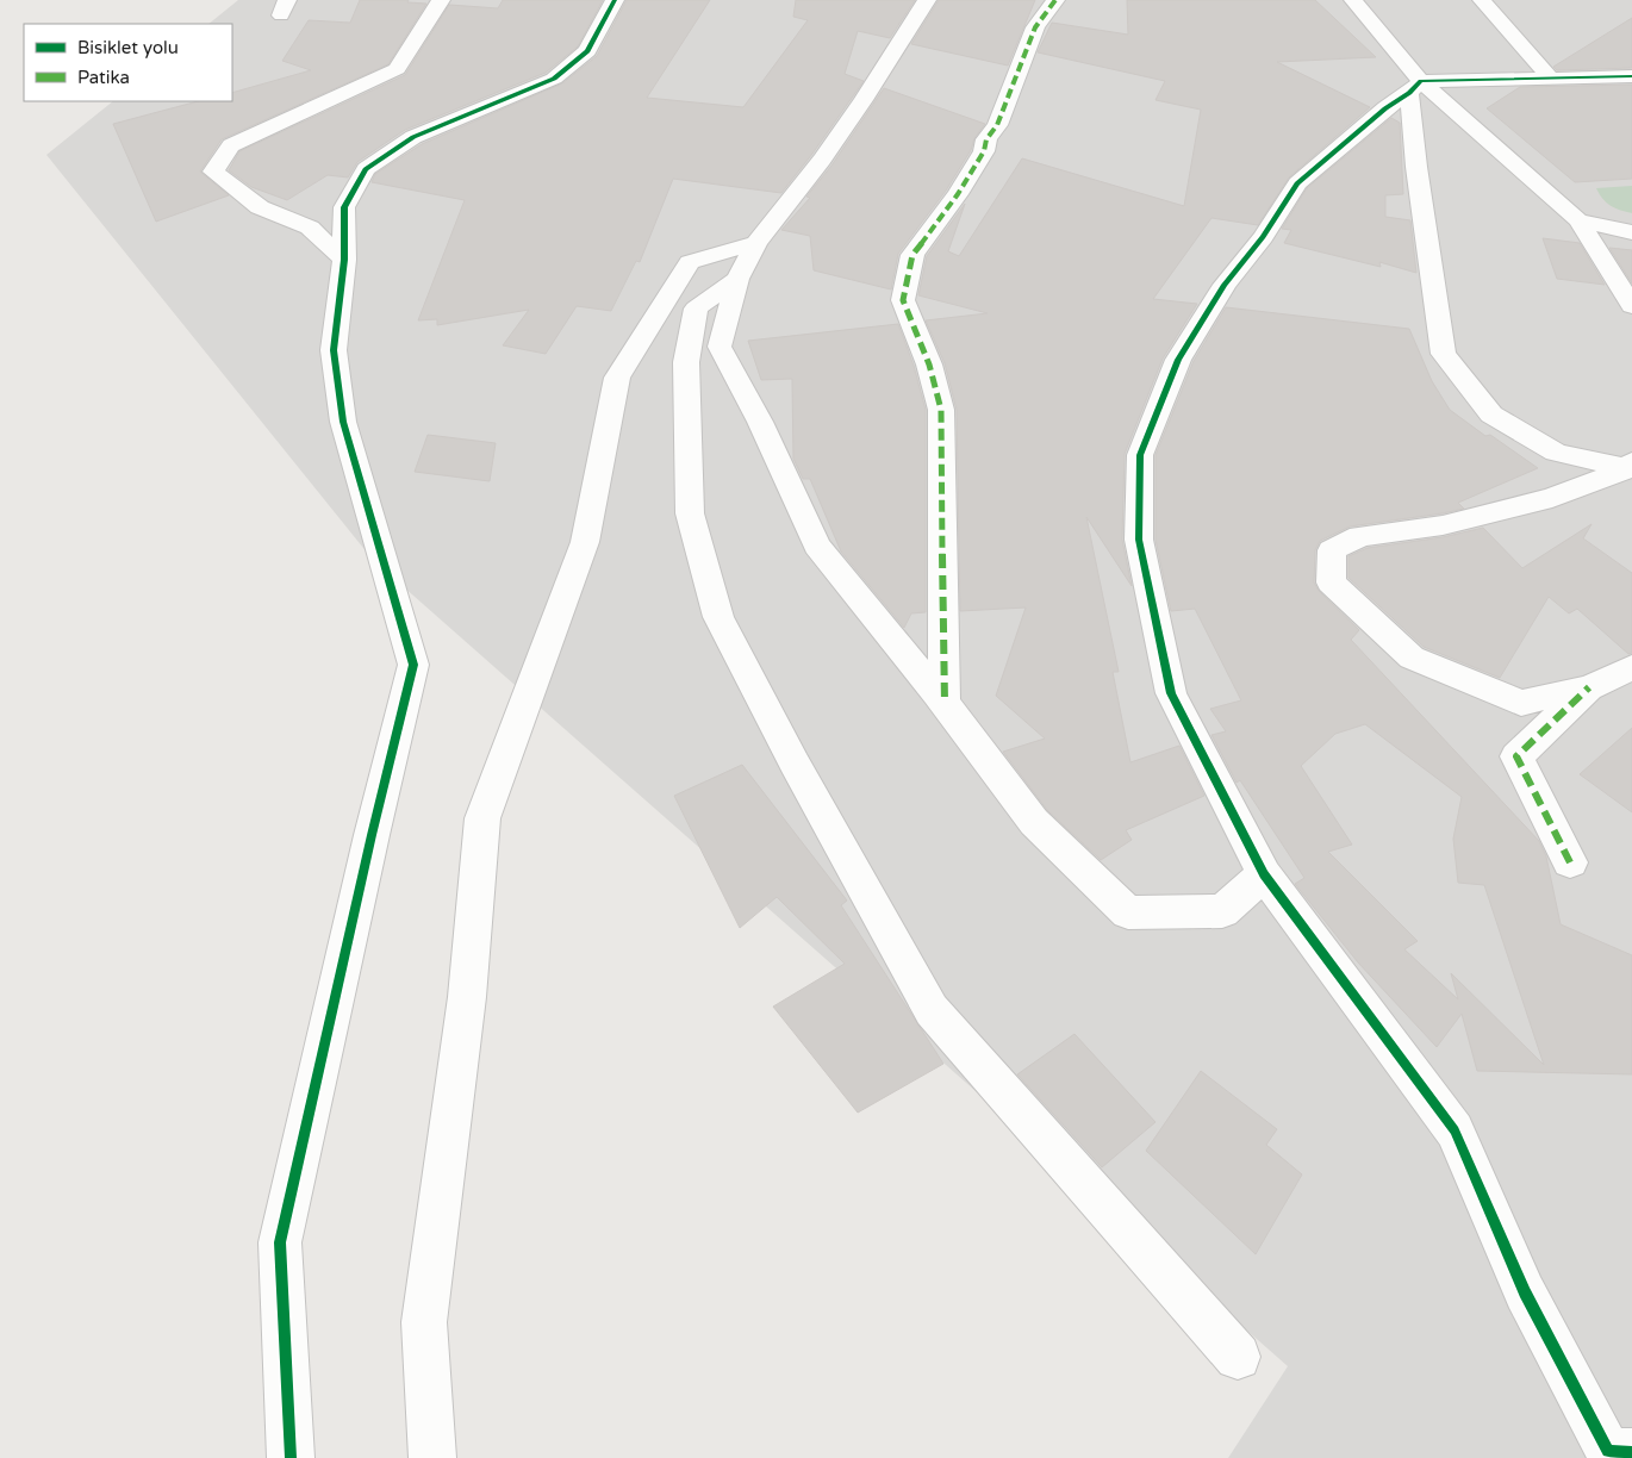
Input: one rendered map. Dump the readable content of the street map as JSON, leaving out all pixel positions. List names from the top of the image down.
{
  "legend": ["Bisiklet yolu", "Patika"]
}
